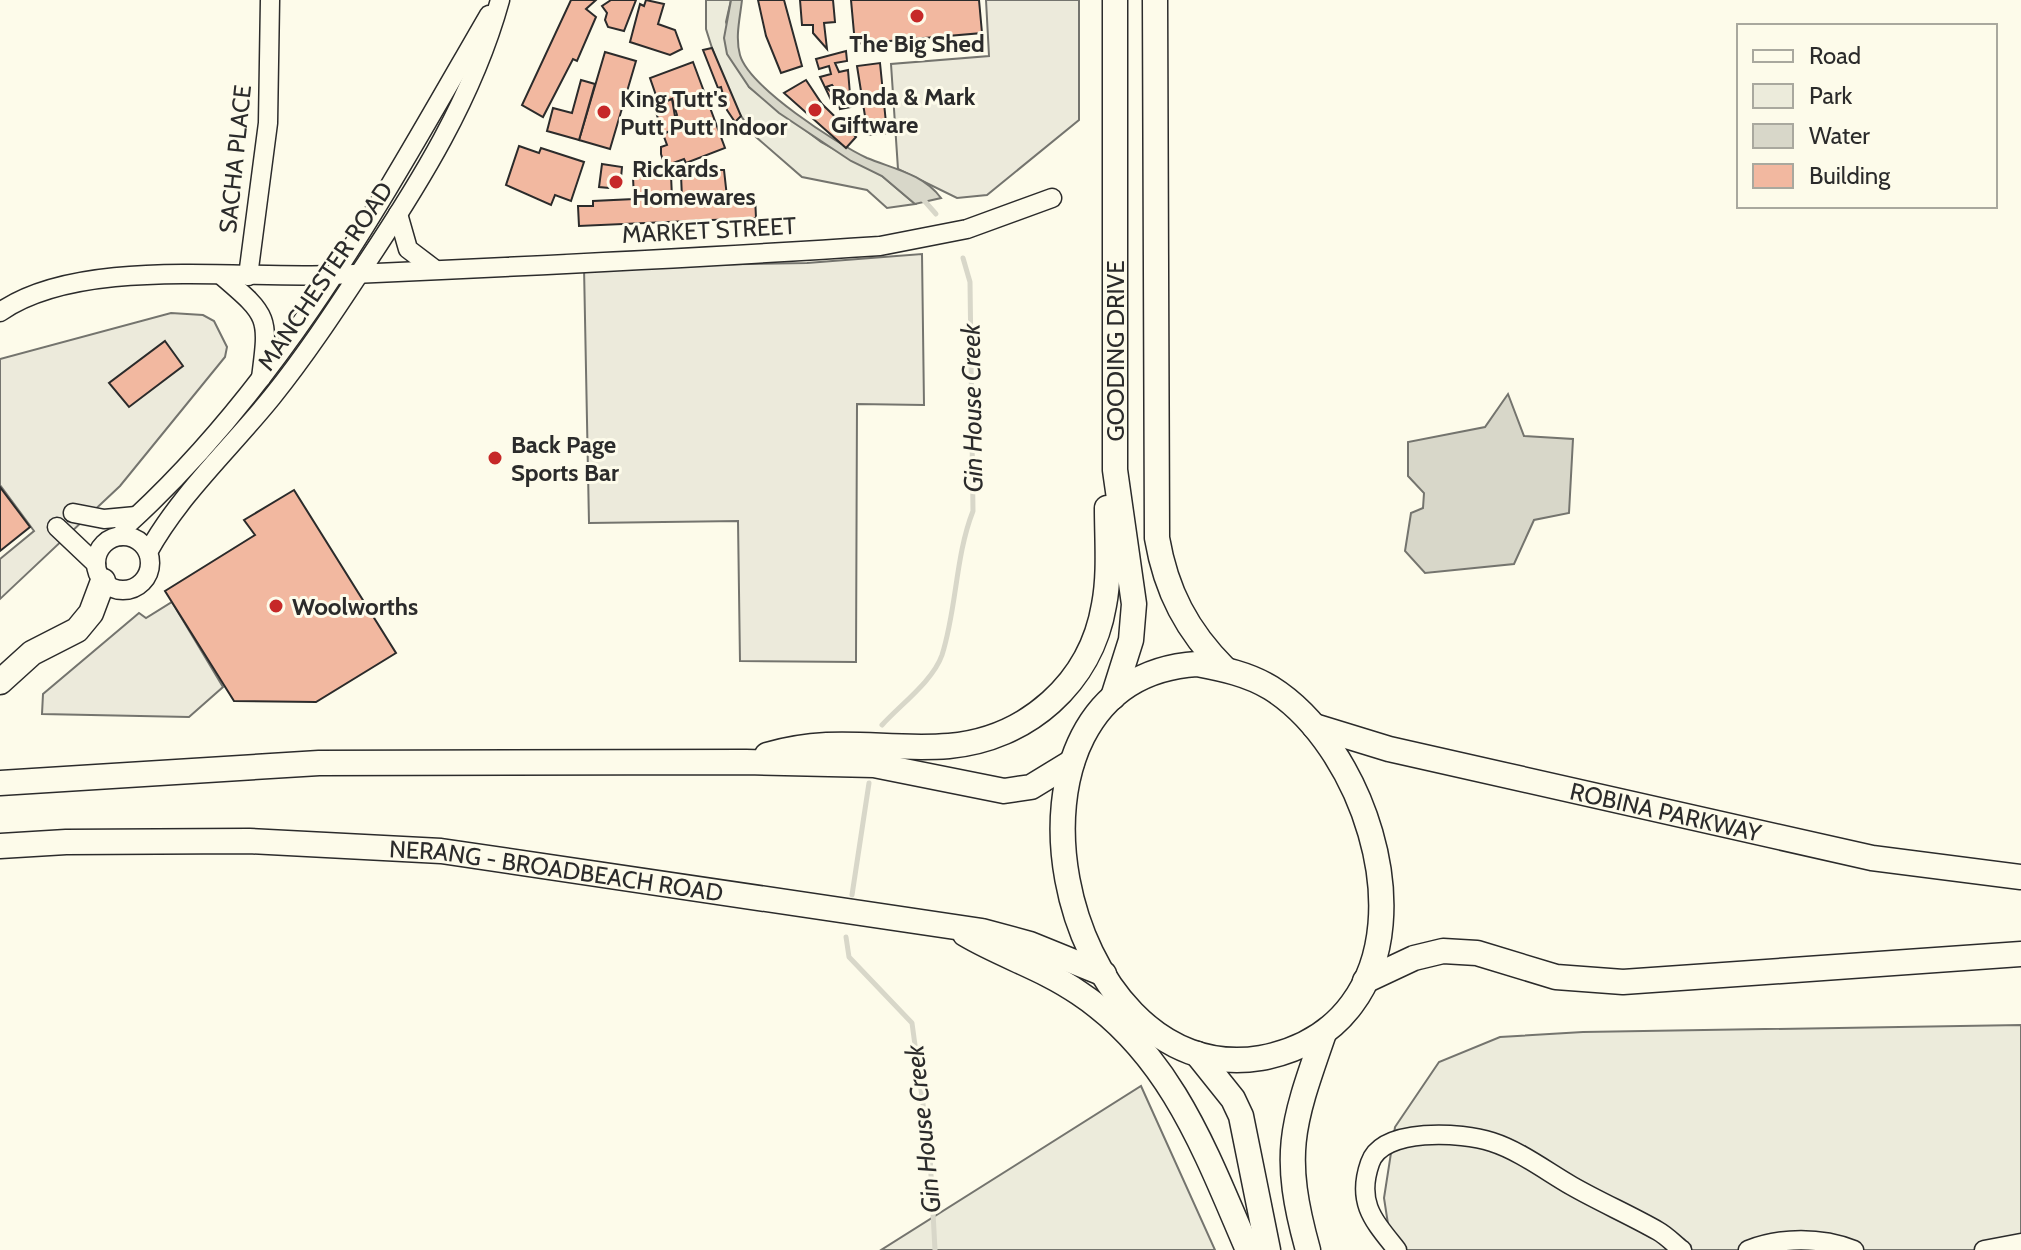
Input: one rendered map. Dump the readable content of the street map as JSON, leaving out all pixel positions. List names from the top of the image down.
{
  "streets": {
    "main road": ["GOODING DRIVE", "ROBINA PARKWAY", "NERANG - BROADBEACH ROAD"],
    "street": ["SACHA PLACE", "MARKET STREET", "MANCHESTER ROAD"]
  },
  "crossings": [
    ["SACHA PLACE", "MARKET STREET"],
    ["MARKET STREET", "MANCHESTER ROAD"]
  ],
  "water": ["Gin House Creek"],
  "places": [
    "The Big Shed",
    "Ronda & Mark Giftware",
    "King Tutt's Putt Putt Indoor",
    "Rickards Homewares",
    "Back Page Sports Bar",
    "Woolworths"
  ],
  "legend": [
    "Road",
    "Park",
    "Water",
    "Building"
  ]
}
